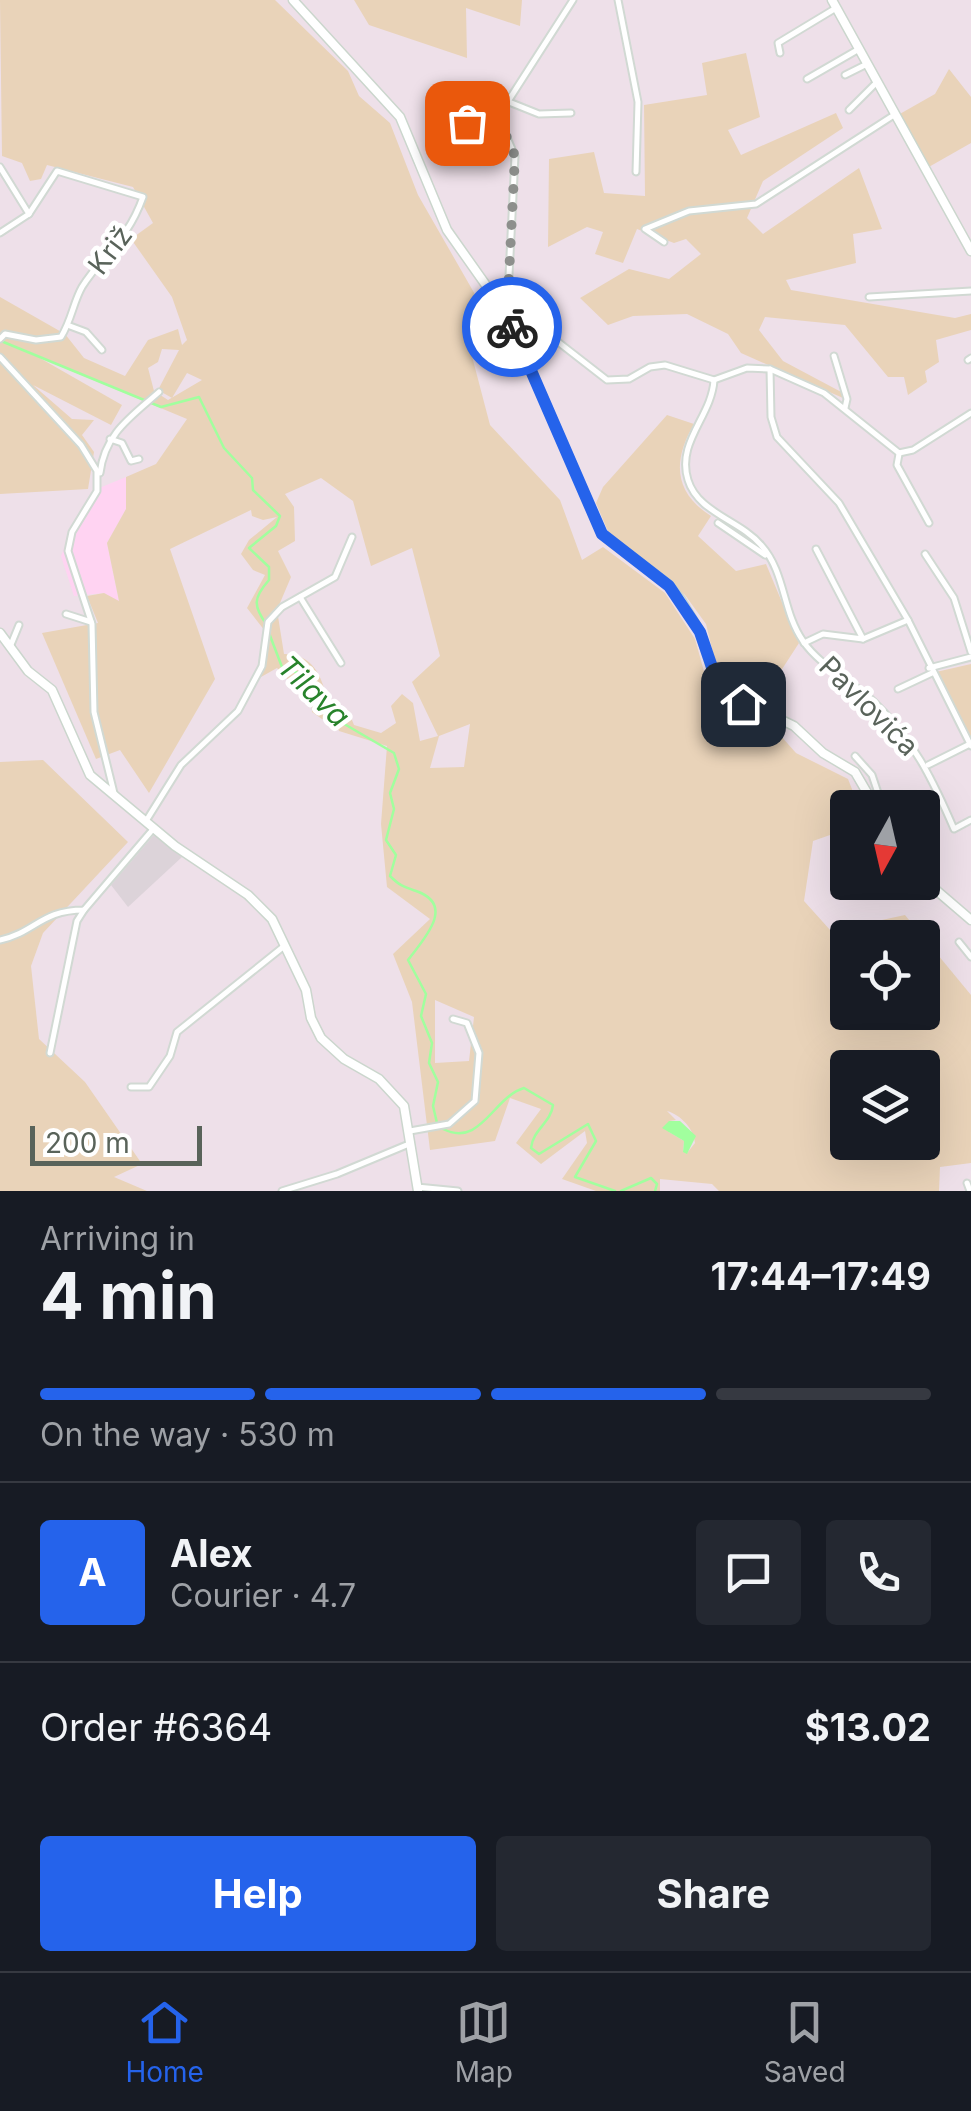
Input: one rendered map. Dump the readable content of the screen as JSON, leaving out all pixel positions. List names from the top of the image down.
{
  "streets": {
    "street": ["Križ", "Pavlovića"]
  },
  "water": ["Tilava"],
  "scale_bar": "200 m",
  "north": "bottom",
  "page": {
    "scale": "200 m",
    "heading": ["4 min", "Arriving in", "17:44–17:49"],
    "panel": [
      "Alex",
      "Courier · 4.7",
      "Order #6364",
      "$13.02"
    ],
    "bar": "On the way · 530 m",
    "round": "A",
    "buttons": ["Help", "Share"],
    "tabs": ["Home", "Map", "Saved"]
  }
}
